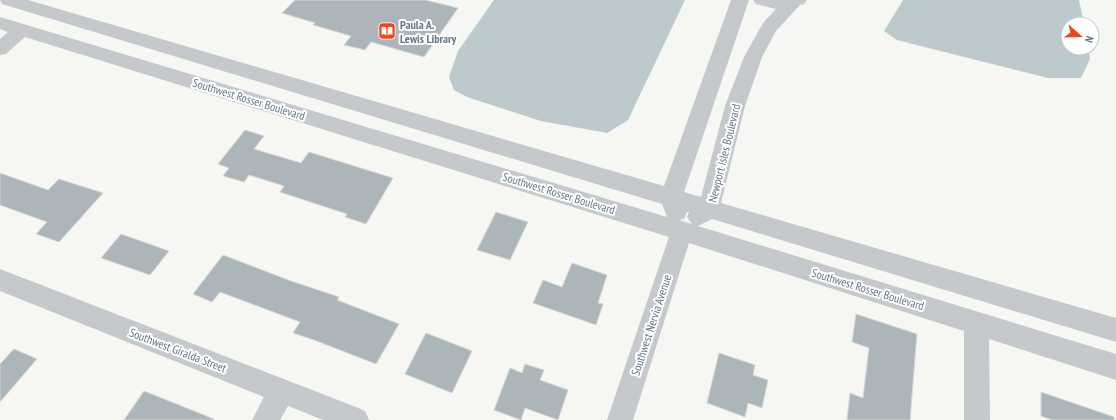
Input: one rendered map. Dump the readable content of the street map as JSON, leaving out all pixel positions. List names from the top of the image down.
{
  "streets": {
    "street": [
      "Southwest Rosser Boulevard",
      "Newport Isles Boulevard",
      "Southwest Nervia Avenue",
      "Southwest Giralda Street"
    ]
  },
  "crossings": [
    ["Southwest Rosser Boulevard", "Newport Isles Boulevard"],
    ["Southwest Rosser Boulevard", "Southwest Nervia Avenue"],
    ["Newport Isles Boulevard", "Southwest Nervia Avenue"]
  ],
  "places": {
    "library": ["Paula A. Lewis Library"]
  },
  "north": "right"
}
